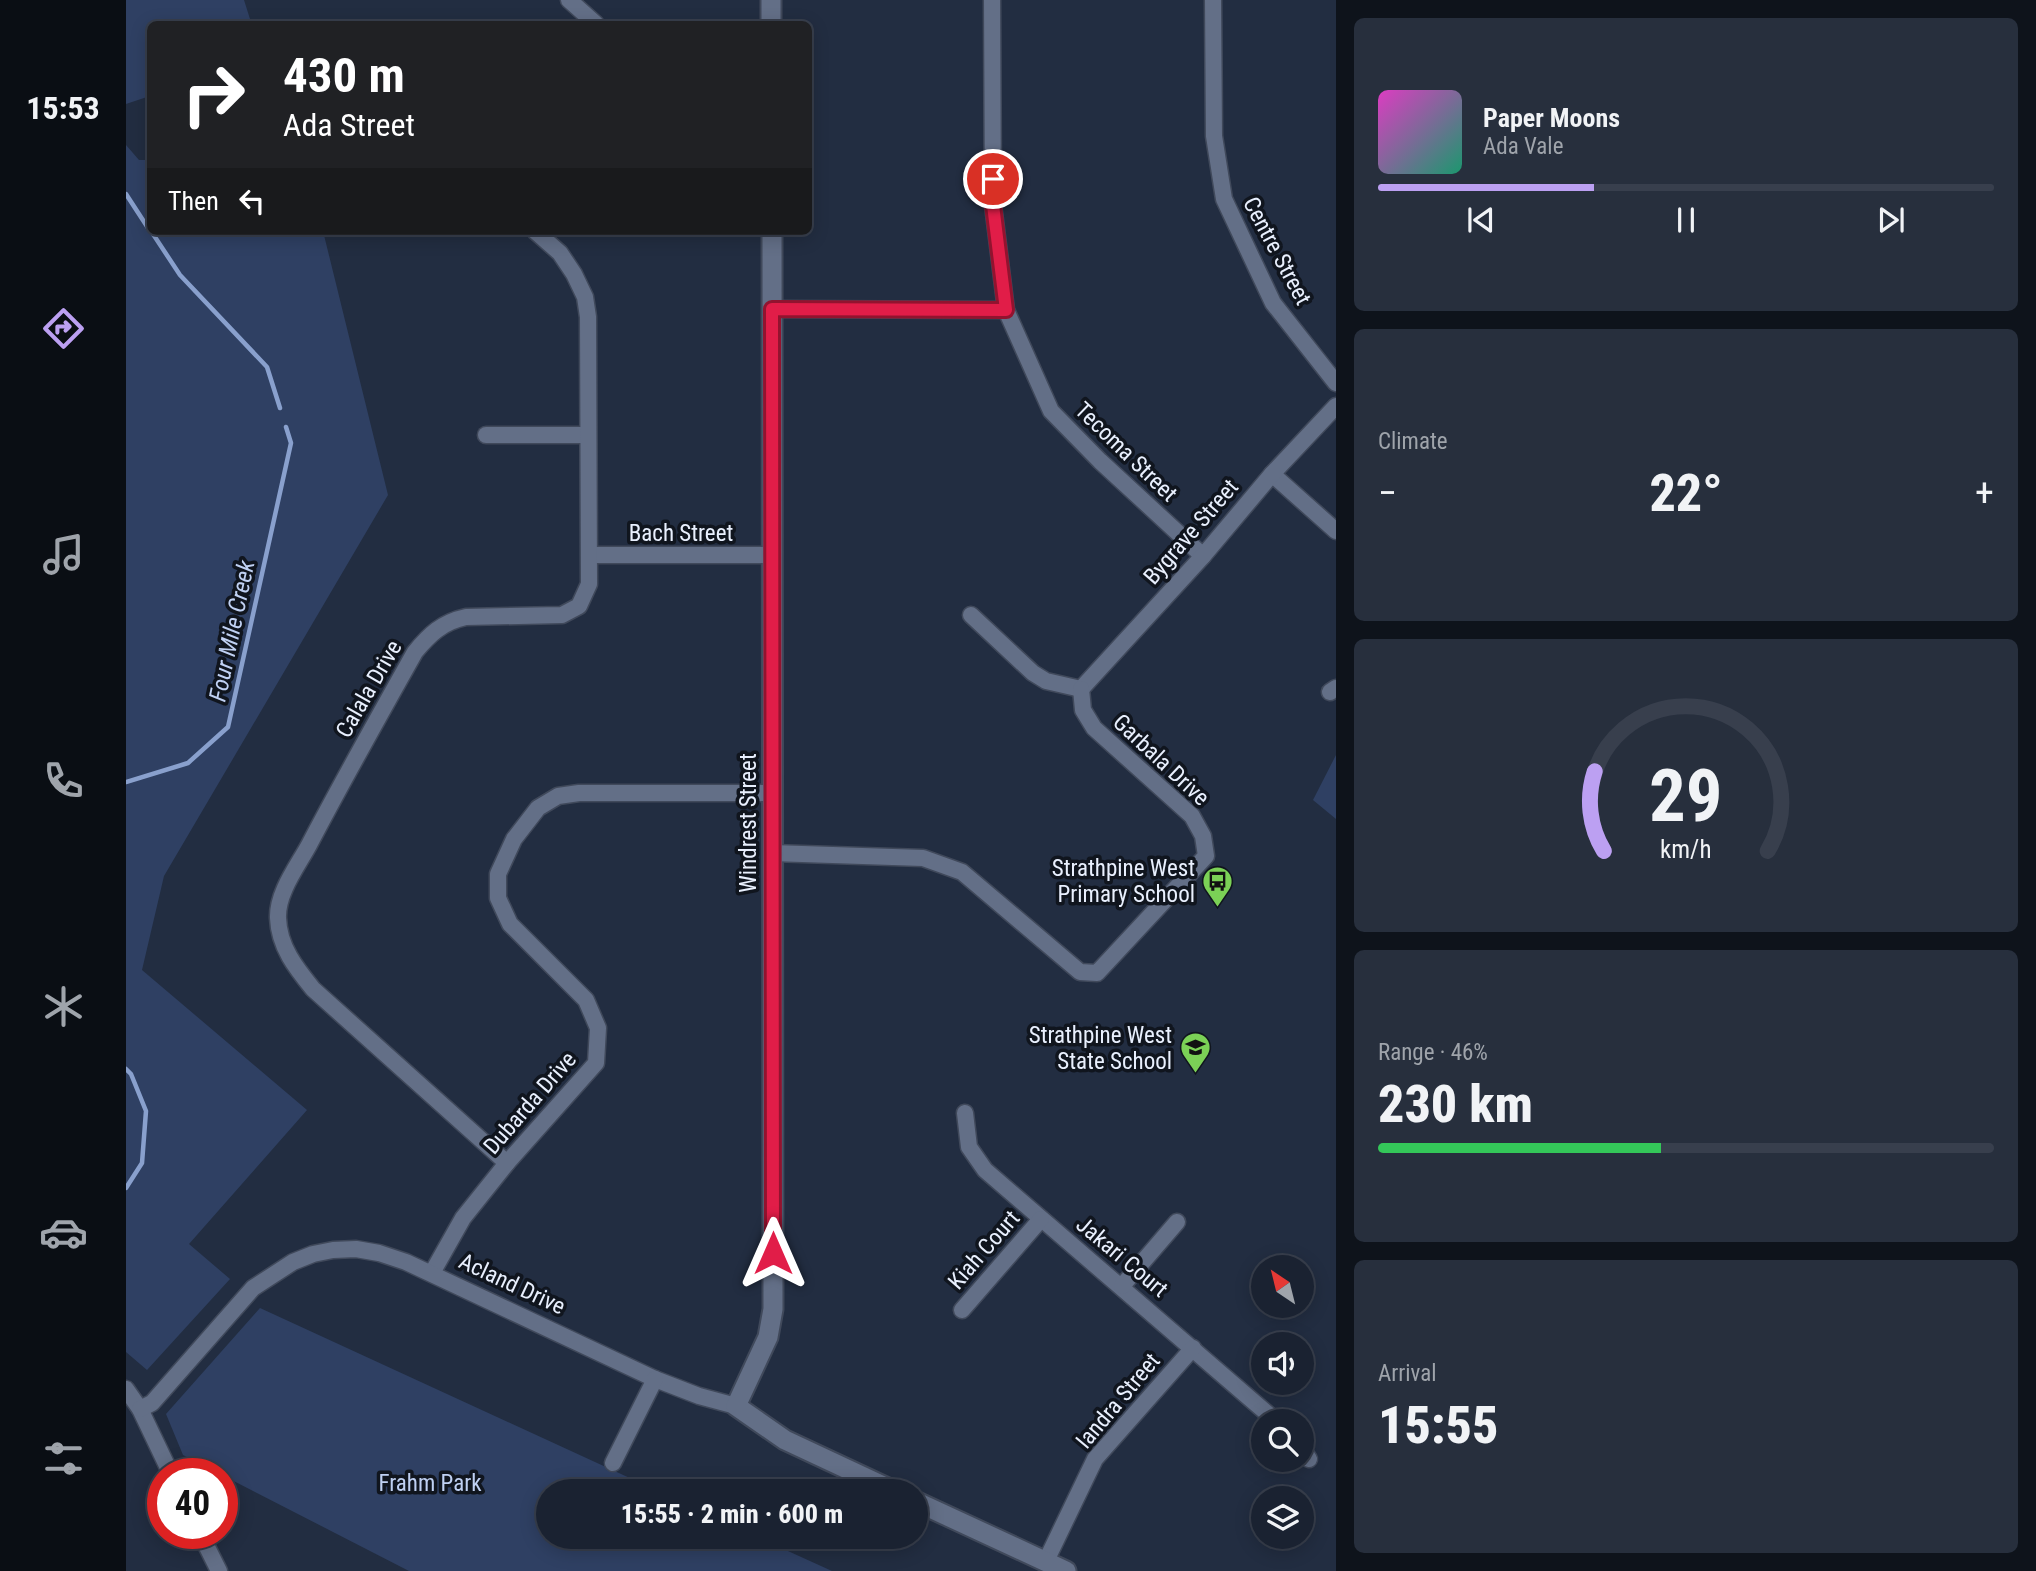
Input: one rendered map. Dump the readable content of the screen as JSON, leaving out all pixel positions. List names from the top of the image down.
{
  "streets": {
    "street": [
      "Centre Street",
      "Tecoma Street",
      "Bygrave Street",
      "Bach Street",
      "Calala Drive",
      "Garbala Drive",
      "Windrest Street",
      "Dubarda Drive",
      "Kiah Court",
      "Jakari Court",
      "Acland Drive",
      "Iandra Street"
    ]
  },
  "crossings": [
    ["Tecoma Street", "Bygrave Street"],
    ["Bygrave Street", "Garbala Drive"],
    ["Bach Street", "Calala Drive"],
    ["Bach Street", "Windrest Street"],
    ["Calala Drive", "Dubarda Drive"],
    ["Garbala Drive", "Windrest Street"],
    ["Windrest Street", "Dubarda Drive"],
    ["Windrest Street", "Acland Drive"],
    ["Dubarda Drive", "Acland Drive"],
    ["Kiah Court", "Jakari Court"],
    ["Jakari Court", "Iandra Street"]
  ],
  "water": ["Four Mile Creek"],
  "parks": ["Frahm Park"],
  "places": {
    "bus stop": ["Strathpine West Primary School"],
    "school or university": ["Strathpine West State School"]
  },
  "north": "top left",
  "page": {
    "tabs": "15:53",
    "turn": ["430 m", "Ada Street"],
    "song": ["Paper Moons", "Ada Vale"],
    "then": "Then",
    "tile": [
      "Climate",
      ["Range · 46%", "230 km"],
      ["Arrival", "15:55"]
    ],
    "heat": ["−", "22°", "+"],
    "limit": "40",
    "trip": "15:55 · 2 min · 600 m",
    "gauge": ["29", "km/h"]
  }
}
